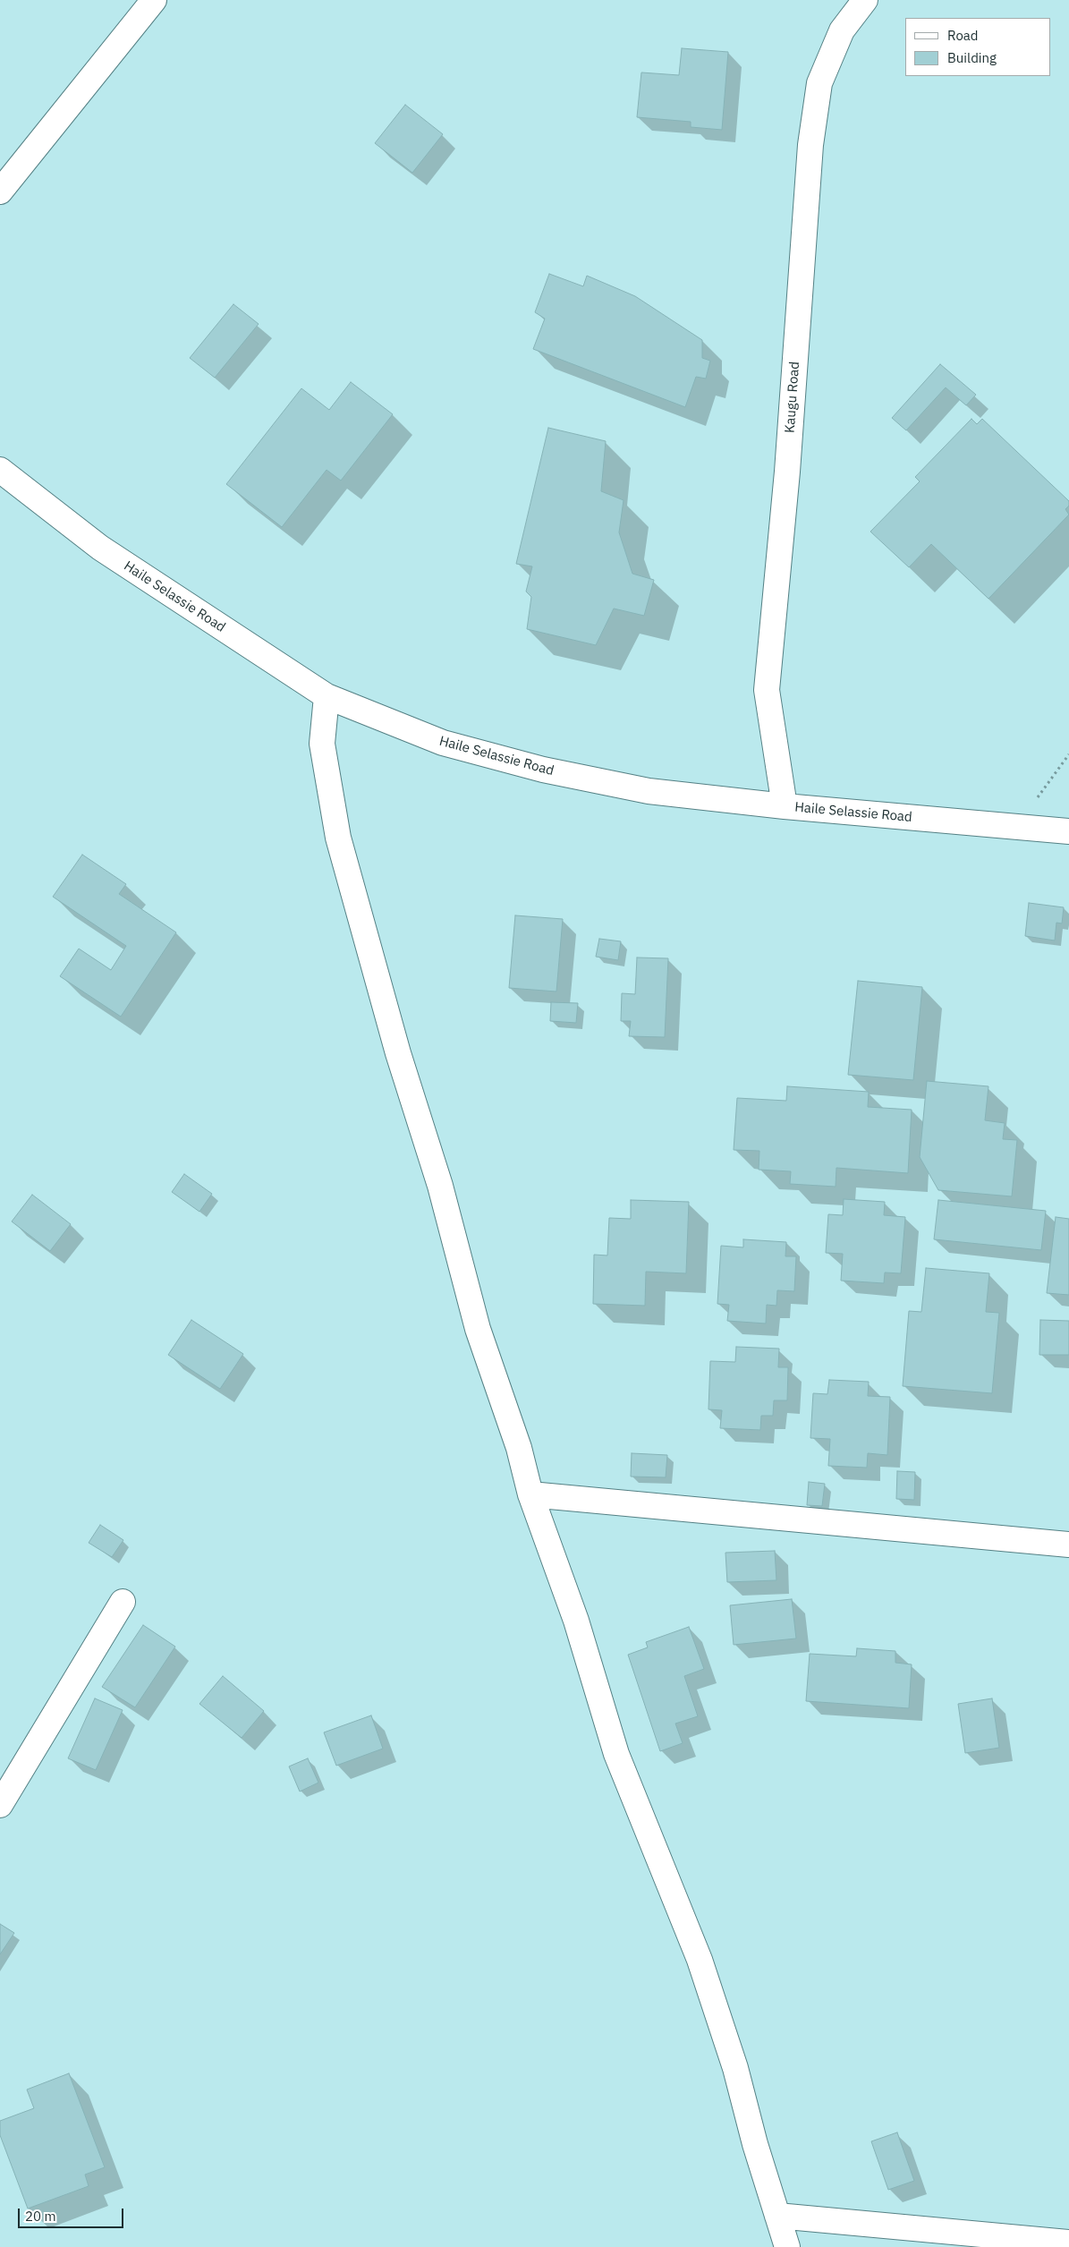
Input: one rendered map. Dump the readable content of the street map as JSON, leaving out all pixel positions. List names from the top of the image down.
{
  "streets": {
    "street": ["Kaugu Road", "Haile Selassie Road"]
  },
  "crossings": [
    ["Kaugu Road", "Haile Selassie Road"]
  ],
  "legend": ["Road", "Building"],
  "scale_bar": "20 m"
}
